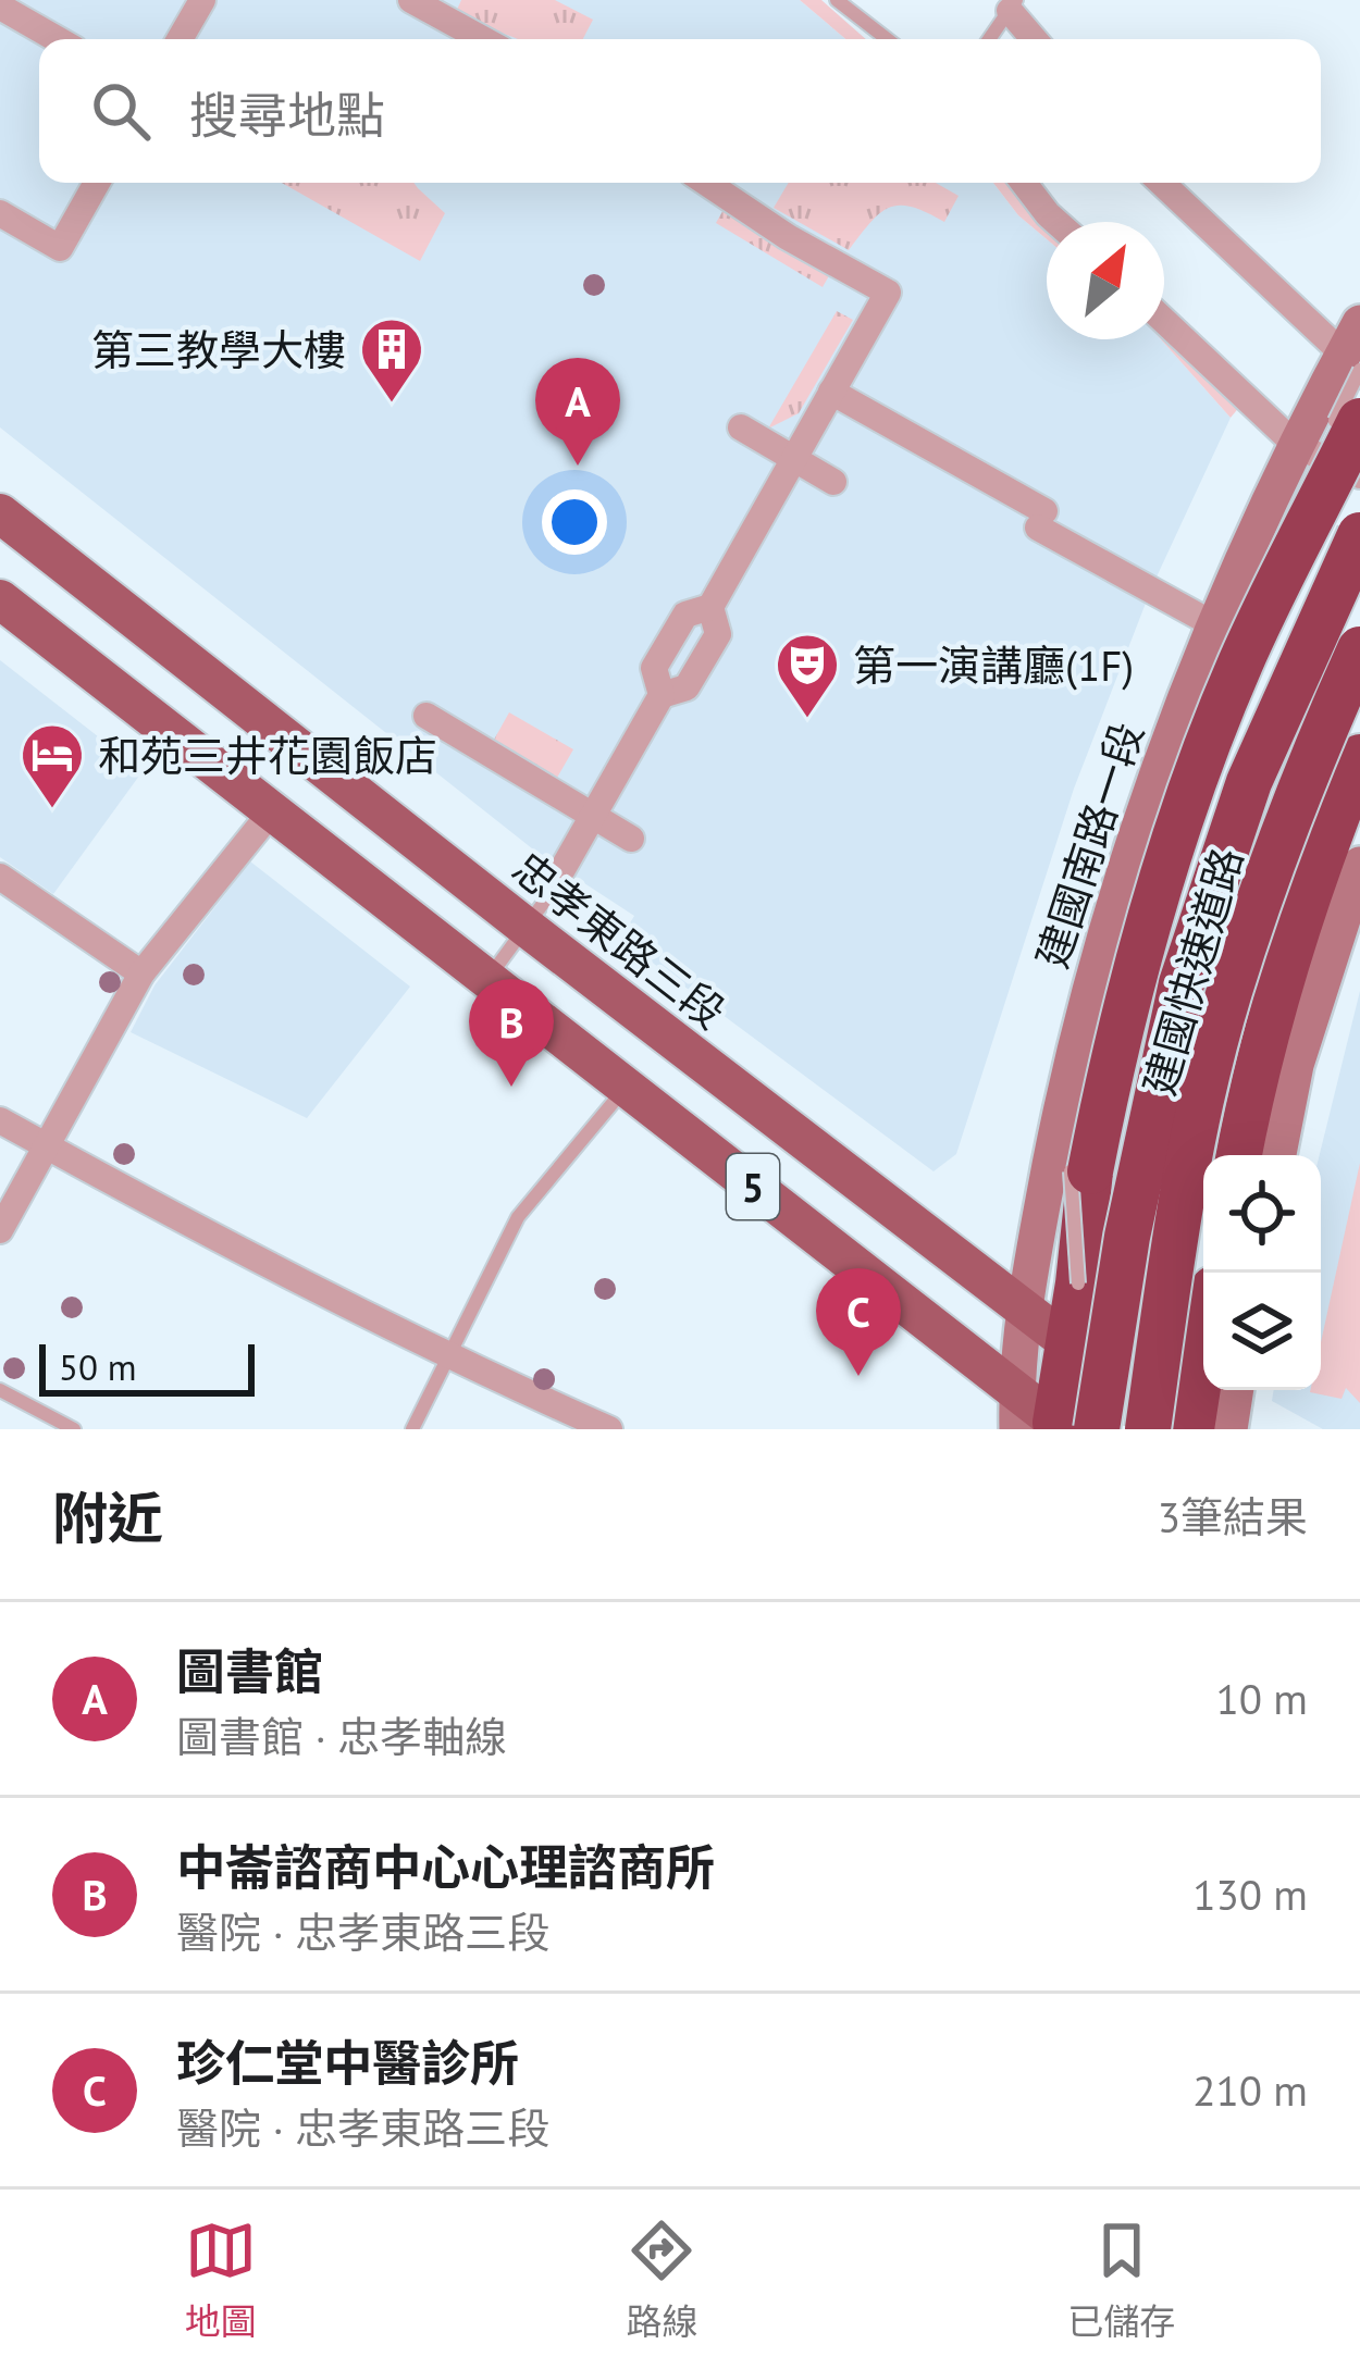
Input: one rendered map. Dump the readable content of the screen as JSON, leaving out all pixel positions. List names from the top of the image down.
{
  "streets": {
    "highway": ["建國快速道路"],
    "main road": ["忠孝東路三段", "5"],
    "street": ["建國南路一段"]
  },
  "crossings": [
    ["建國南路一段", "忠孝東路三段"],
    ["建國南路一段", "建國快速道路"],
    ["建國南路一段", "5"],
    ["建國快速道路", "5"]
  ],
  "places": {
    "building": ["第三教學大樓"],
    "theatre": ["第一演講廳(1F)"],
    "hotel": ["和苑三井花園飯店"]
  },
  "scale_bar": "50 m",
  "north": "top right",
  "page": {
    "search": "搜尋地點",
    "pins": ["A", "B", "C"],
    "scale": "50 m",
    "heading": ["附近", "3筆結果"],
    "list": [
      {
        "mark": "A",
        "name": "圖書館",
        "note": "圖書館 · 忠孝軸線",
        "value": "10 m"
      },
      {
        "mark": "B",
        "name": "中崙諮商中心心理諮商所",
        "note": "醫院 · 忠孝東路三段",
        "value": "130 m"
      },
      {
        "mark": "C",
        "name": "珍仁堂中醫診所",
        "note": "醫院 · 忠孝東路三段",
        "value": "210 m"
      }
    ],
    "nav": ["地圖", "路線", "已儲存"]
  }
}
